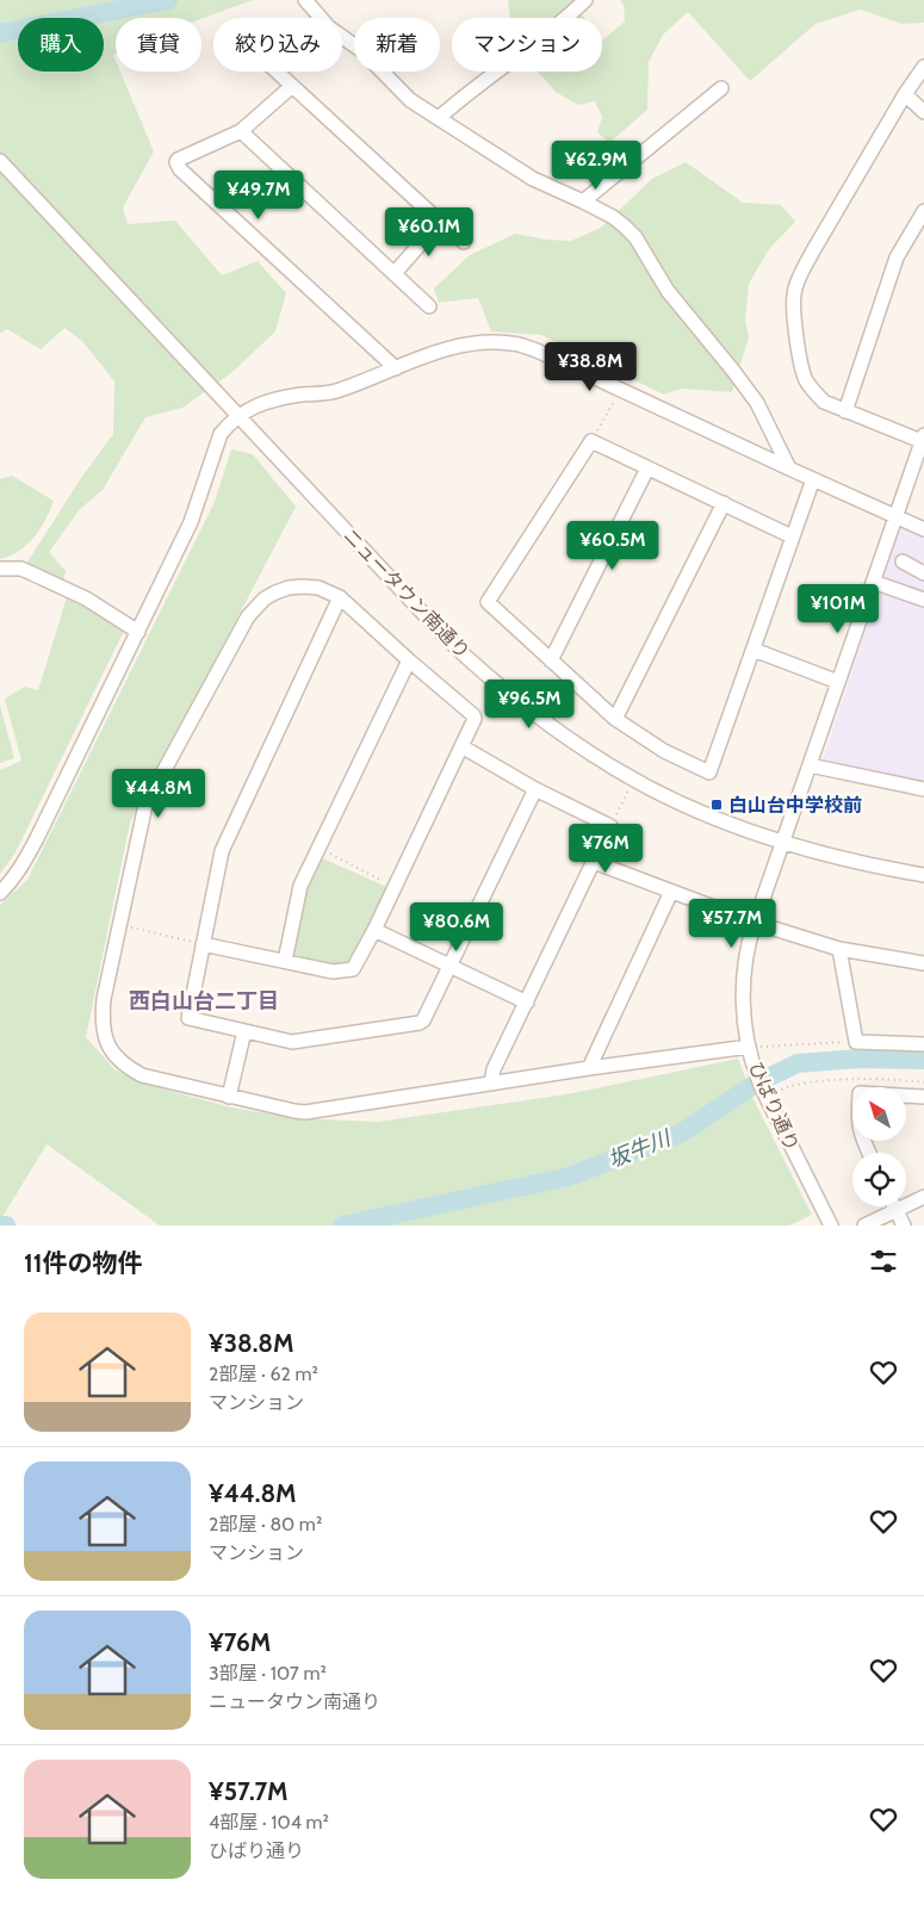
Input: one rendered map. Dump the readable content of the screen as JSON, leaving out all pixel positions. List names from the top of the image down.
{
  "streets": {
    "street": ["ニュータウン南通り", "ひばり通り"]
  },
  "crossings": [
    ["ニュータウン南通り", "ひばり通り"]
  ],
  "districts": ["西白山台二丁目"],
  "water": ["坂牛川"],
  "places": {
    "transit": ["白山台中学校前"]
  },
  "north": "top left",
  "page": {
    "chip": [
      "購入",
      "賃貸",
      "絞り込み",
      "新着",
      "マンション"
    ],
    "price": [
      "¥62.9M",
      "¥49.7M",
      "¥60.1M",
      "¥38.8M",
      "¥60.5M",
      "¥101M",
      "¥96.5M",
      "¥44.8M",
      "¥76M",
      "¥57.7M",
      "¥80.6M"
    ],
    "heading": "11件の物件",
    "list": [
      {
        "name": "¥38.8M",
        "note": "2部屋 · 62 m² · マンション"
      },
      {
        "name": "¥44.8M",
        "note": "2部屋 · 80 m² · マンション"
      },
      {
        "name": "¥76M",
        "note": "3部屋 · 107 m² · ニュータウン南通り"
      },
      {
        "name": "¥57.7M",
        "note": "4部屋 · 104 m² · ひばり通り"
      }
    ]
  }
}
